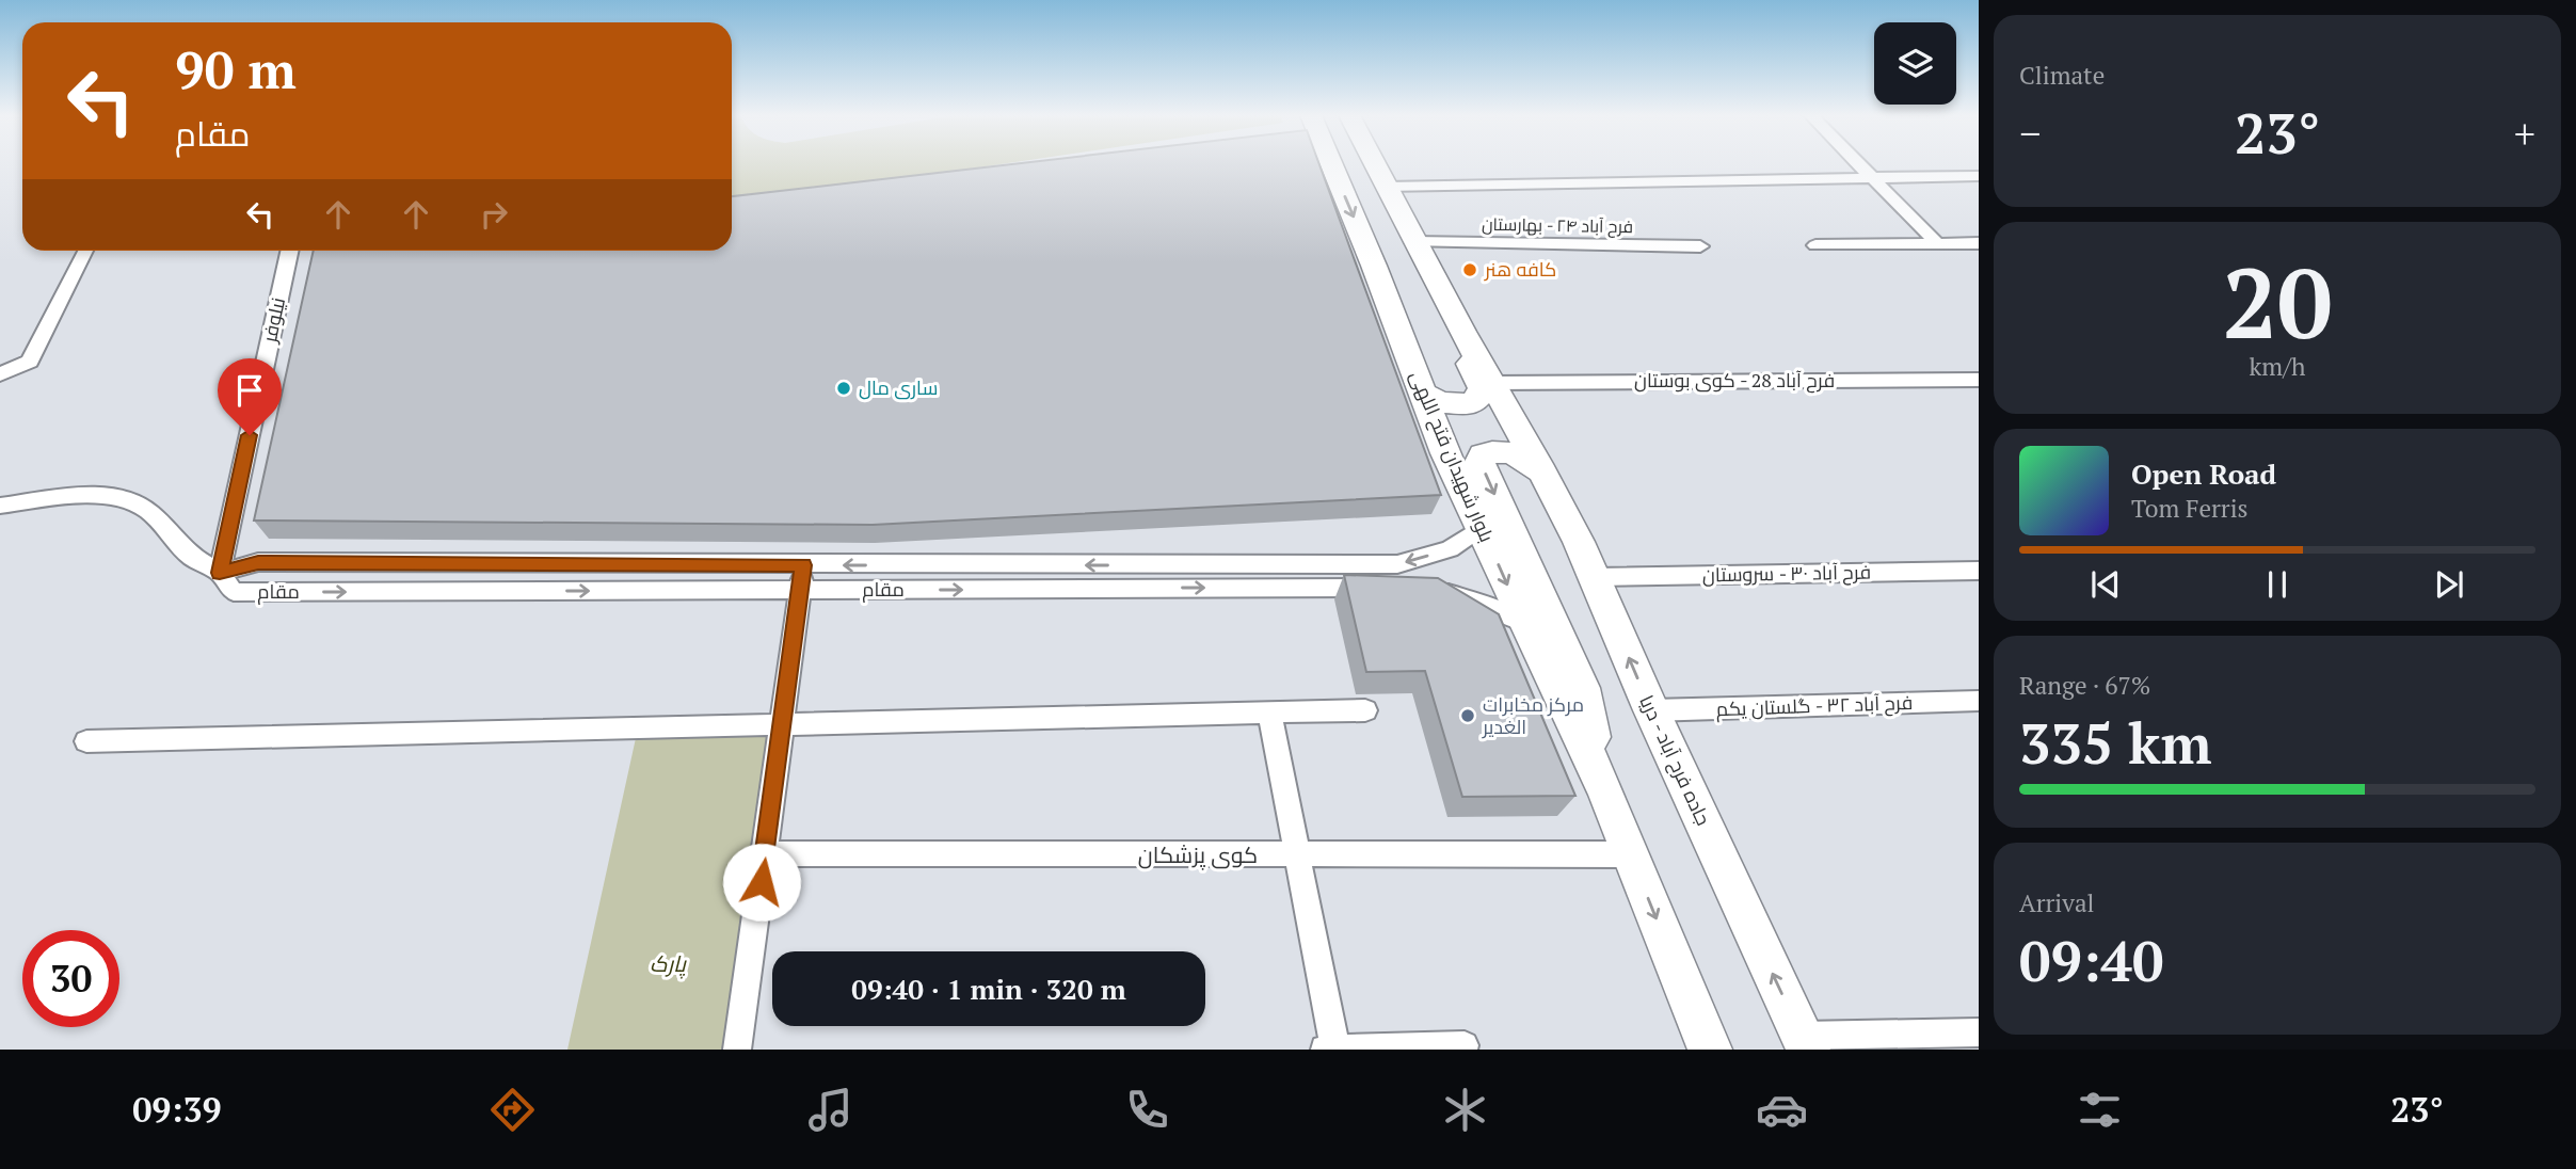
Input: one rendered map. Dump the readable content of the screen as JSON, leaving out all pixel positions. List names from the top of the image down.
{
  "streets": {
    "main road": ["بلوار شهیدان فتح اللهی", "جاده فرح آباد - دریا"],
    "street": [
      "فرح آباد ۲۴ - بهارستان",
      "نیلوفر",
      "فرح آباد 28 - کوی بوستان",
      "فرح آباد ۳۰ - سروستان",
      "مقام",
      "فرح آباد ۳۲ - گلستان یکم",
      "کوی پزشکان"
    ]
  },
  "crossings": [
    ["نیلوفر", "مقام"],
    ["بلوار شهیدان فتح اللهی", "مقام"],
    ["فرح آباد ۳۰ - سروستان", "جاده فرح آباد - دریا"],
    ["فرح آباد ۳۲ - گلستان یکم", "جاده فرح آباد - دریا"]
  ],
  "parks": ["پارک"],
  "places": ["کافه هنر", "ساری مال", "مرکز مخابرات الغدیر"],
  "page": {
    "tile": [
      "Climate",
      ["20", "km/h"],
      ["Range · 67%", "335 km"],
      ["Arrival", "09:40"]
    ],
    "turn": ["90 m", "مقام"],
    "heat": ["−", "23°", "+"],
    "song": ["Open Road", "Tom Ferris"],
    "limit": "30",
    "trip": "09:40 · 1 min · 320 m",
    "tabs": ["09:39", "23°"]
  }
}
